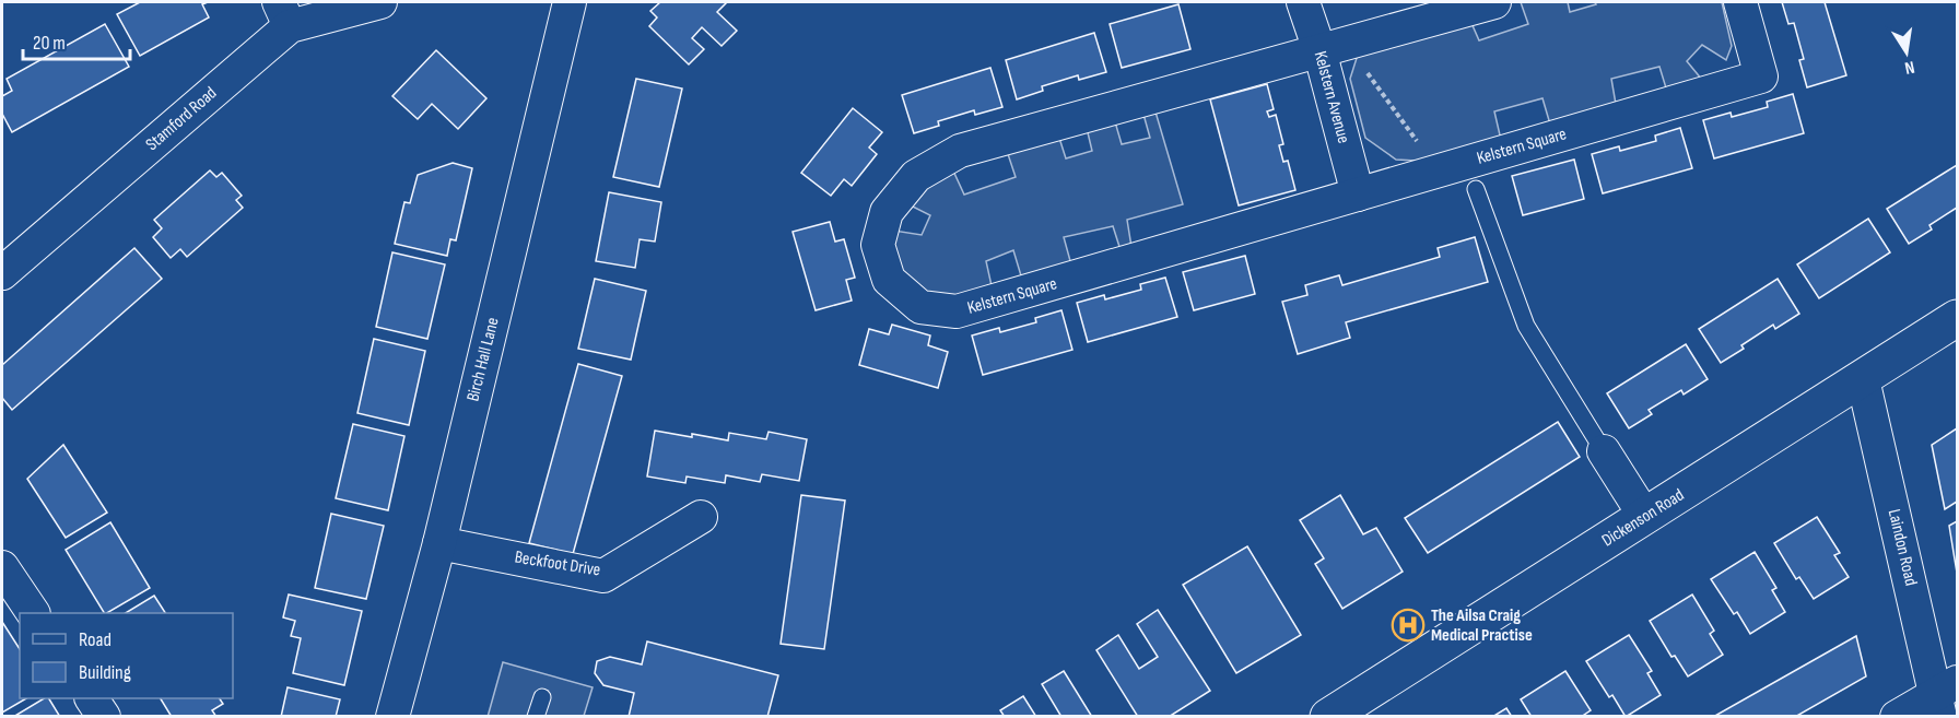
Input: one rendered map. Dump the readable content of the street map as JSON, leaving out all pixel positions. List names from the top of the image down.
{
  "streets": {
    "highway": ["Dickenson Road"],
    "street": [
      "Kelstern Avenue",
      "Stamford Road",
      "Kelstern Square",
      "Birch Hall Lane",
      "Laindon Road",
      "Beckfoot Drive"
    ]
  },
  "crossings": [
    ["Kelstern Avenue", "Kelstern Square"],
    ["Birch Hall Lane", "Beckfoot Drive"],
    ["Dickenson Road", "Laindon Road"]
  ],
  "places": {
    "hospital": ["The Ailsa Craig Medical Practise"]
  },
  "legend": ["Road", "Building"],
  "scale_bar": "20 m",
  "north": "bottom"
}
